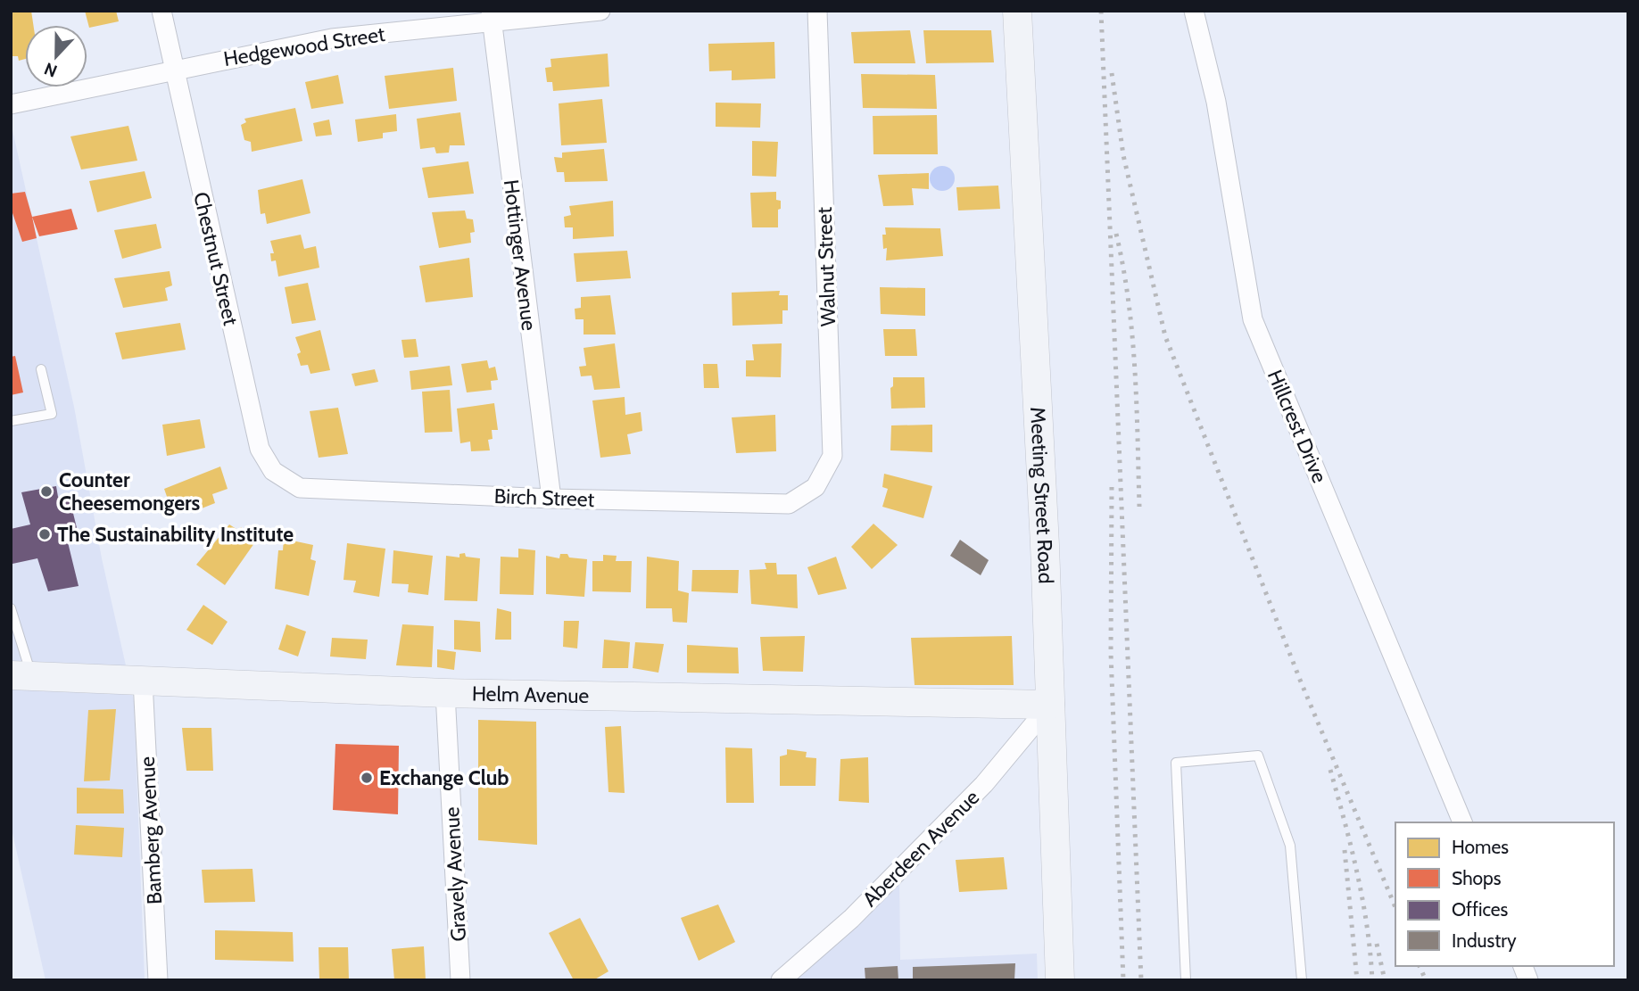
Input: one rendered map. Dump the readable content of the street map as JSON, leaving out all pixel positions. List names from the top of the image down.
{
  "streets": {
    "street": [
      "Hedgewood Street",
      "Hottinger Avenue",
      "Chestnut Street",
      "Walnut Street",
      "Hillcrest Drive",
      "Meeting Street Road",
      "Birch Street",
      "Helm Avenue",
      "Bamberg Avenue",
      "Aberdeen Avenue",
      "Gravely Avenue"
    ]
  },
  "crossings": [
    ["Hedgewood Street", "Hottinger Avenue"],
    ["Hedgewood Street", "Chestnut Street"],
    ["Hottinger Avenue", "Birch Street"],
    ["Chestnut Street", "Birch Street"],
    ["Walnut Street", "Birch Street"],
    ["Meeting Street Road", "Helm Avenue"],
    ["Meeting Street Road", "Aberdeen Avenue"],
    ["Helm Avenue", "Bamberg Avenue"],
    ["Helm Avenue", "Aberdeen Avenue"],
    ["Helm Avenue", "Gravely Avenue"]
  ],
  "places": ["Counter Cheesemongers", "The Sustainability Institute", "Exchange Club"],
  "legend": [
    "Homes",
    "Shops",
    "Offices",
    "Industry"
  ],
  "north": "bottom"
}
